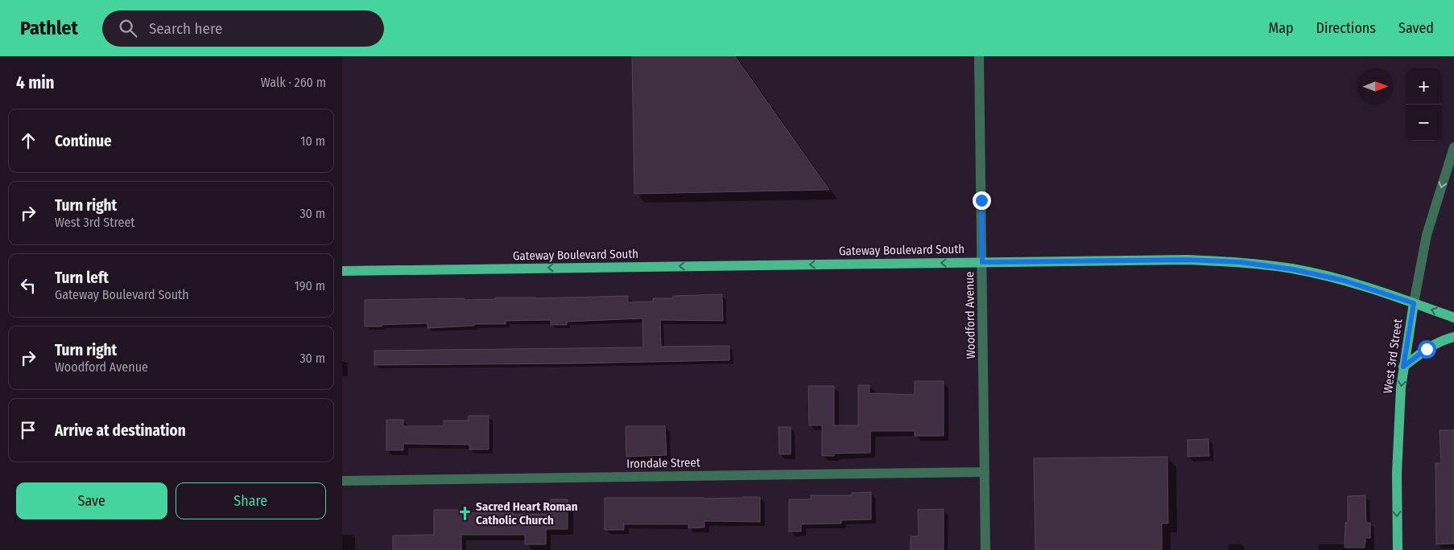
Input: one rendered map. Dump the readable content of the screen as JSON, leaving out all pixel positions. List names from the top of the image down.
{
  "streets": {
    "main road": ["Gateway Boulevard South", "West 3rd Street"],
    "street": ["Woodford Avenue", "Irondale Street"]
  },
  "crossings": [
    ["Gateway Boulevard South", "Woodford Avenue"],
    ["Gateway Boulevard South", "West 3rd Street"],
    ["Woodford Avenue", "Irondale Street"]
  ],
  "one_way": ["Gateway Boulevard South", "West 3rd Street"],
  "places": {
    "church": ["Sacred Heart Roman Catholic Church"]
  },
  "north": "right",
  "page": {
    "header": "Pathlet",
    "search": "Search here",
    "nav": ["Map", "Directions", "Saved"],
    "heading": ["4 min", "Walk · 260 m"],
    "map_buttons": ["+", "−"],
    "list": [
      ["Continue", "10 m"],
      ["Turn right", "West 3rd Street", "30 m"],
      ["Turn left", "Gateway Boulevard South", "190 m"],
      ["Turn right", "Woodford Avenue", "30 m"],
      "Arrive at destination"
    ],
    "buttons": ["Save", "Share"]
  }
}
